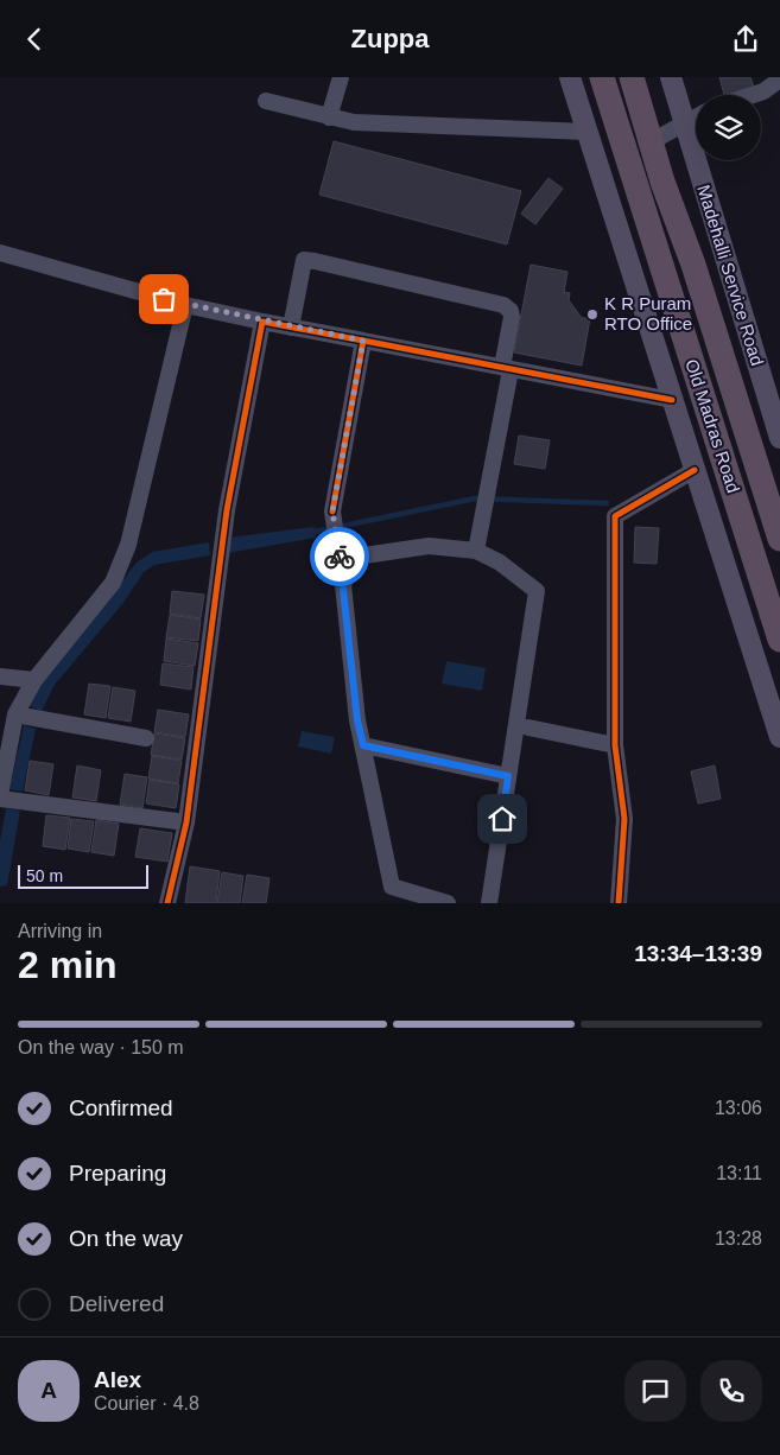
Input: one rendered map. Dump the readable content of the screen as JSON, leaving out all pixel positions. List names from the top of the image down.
{
  "streets": {
    "highway": ["Old Madras Road"],
    "main road": ["Madehalli Service Road"]
  },
  "places": ["K R Puram RTO Office"],
  "scale_bar": "50 m",
  "page": {
    "header": "Zuppa",
    "scale": "50 m",
    "heading": ["2 min", "Arriving in", "13:34–13:39"],
    "panel": ["Alex", "Courier · 4.8"],
    "bar": "On the way · 150 m",
    "list": [
      ["Confirmed", "13:06"],
      ["Preparing", "13:11"],
      ["On the way", "13:28"],
      "Delivered"
    ],
    "round": "A"
  }
}
